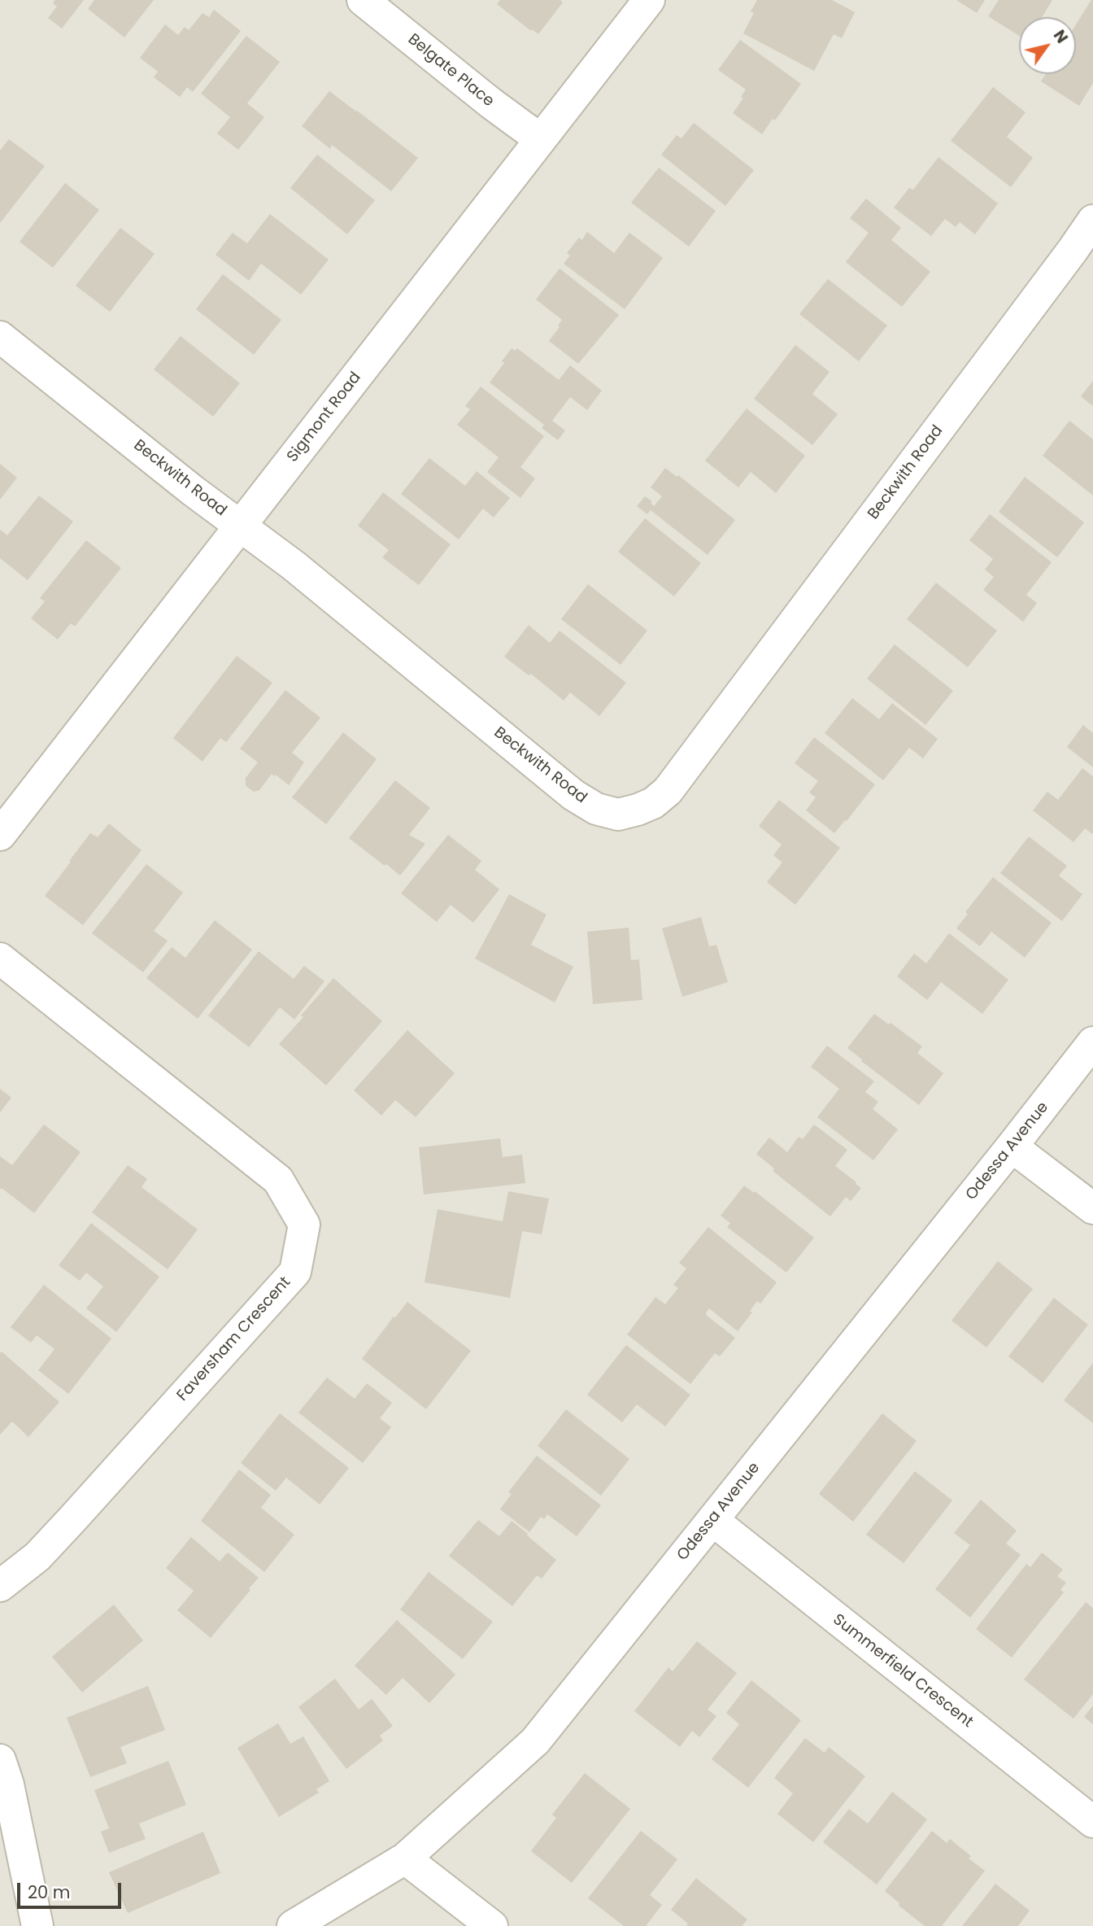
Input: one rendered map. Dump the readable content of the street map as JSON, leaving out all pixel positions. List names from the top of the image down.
{
  "streets": {
    "street": [
      "Belgate Place",
      "Sigmont Road",
      "Beckwith Road",
      "Odessa Avenue",
      "Faversham Crescent",
      "Summerfield Crescent"
    ]
  },
  "crossings": [
    ["Belgate Place", "Sigmont Road"],
    ["Sigmont Road", "Beckwith Road"],
    ["Odessa Avenue", "Summerfield Crescent"]
  ],
  "scale_bar": "20 m",
  "north": "top right"
}
